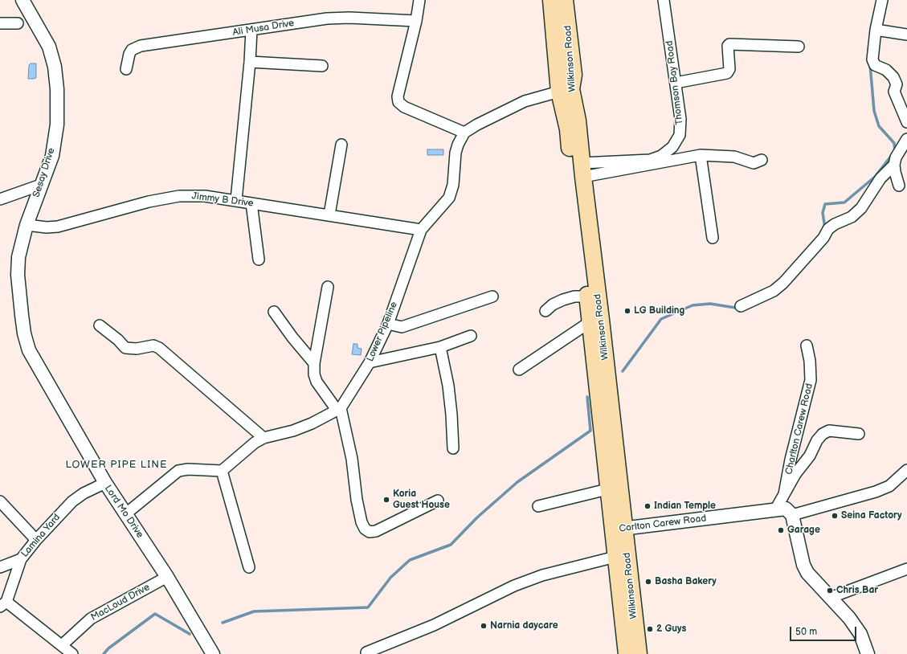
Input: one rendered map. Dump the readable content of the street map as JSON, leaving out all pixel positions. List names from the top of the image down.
{
  "streets": {
    "main road": ["Wilkinson Road"],
    "street": [
      "Ali Musa Drive",
      "Thomson Bay Road",
      "Sesay Drive",
      "Jimmy B Drive",
      "Lower Pipeline",
      "Charlton Carew Road",
      "Lord Mo Drive",
      "Carlton Carew Road",
      "Lamina Yard",
      "MacLoud Drive"
    ]
  },
  "crossings": [
    ["Wilkinson Road", "Thomson Bay Road"],
    ["Wilkinson Road", "Carlton Carew Road"],
    ["Sesay Drive", "Jimmy B Drive"],
    ["Sesay Drive", "Lord Mo Drive"],
    ["Jimmy B Drive", "Lower Pipeline"],
    ["Lord Mo Drive", "Lamina Yard"],
    ["Lord Mo Drive", "MacLoud Drive"]
  ],
  "districts": ["LOWER PIPE LINE"],
  "places": [
    "LG Building",
    "Koria Guest House",
    "Indian Temple",
    "Seina Factory",
    "Garage",
    "Basha Bakery",
    "Chris Bar",
    "Narnia daycare",
    "2 Guys"
  ],
  "scale_bar": "50 m"
}
